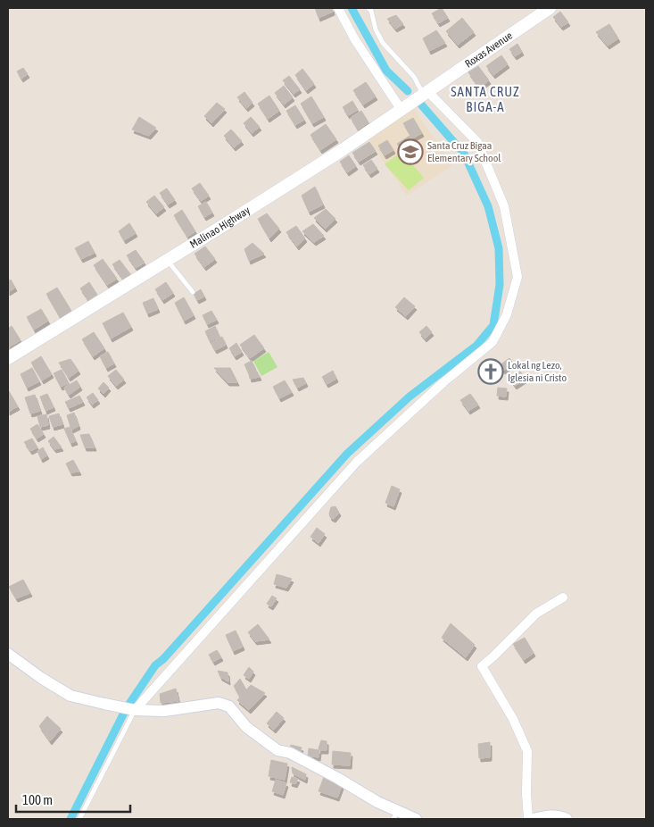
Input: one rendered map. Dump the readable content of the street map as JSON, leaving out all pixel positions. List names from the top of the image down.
{
  "streets": {
    "main road": ["Roxas Avenue", "Malinao Highway"]
  },
  "crossings": [
    ["Roxas Avenue", "Malinao Highway"]
  ],
  "districts": ["SANTA CRUZ BIGA-A"],
  "places": {
    "school or university": ["Santa Cruz Bigaa Elementary School"],
    "church": ["Lokal ng Lezo, Iglesia ni Cristo"]
  },
  "scale_bar": "100 m"
}
